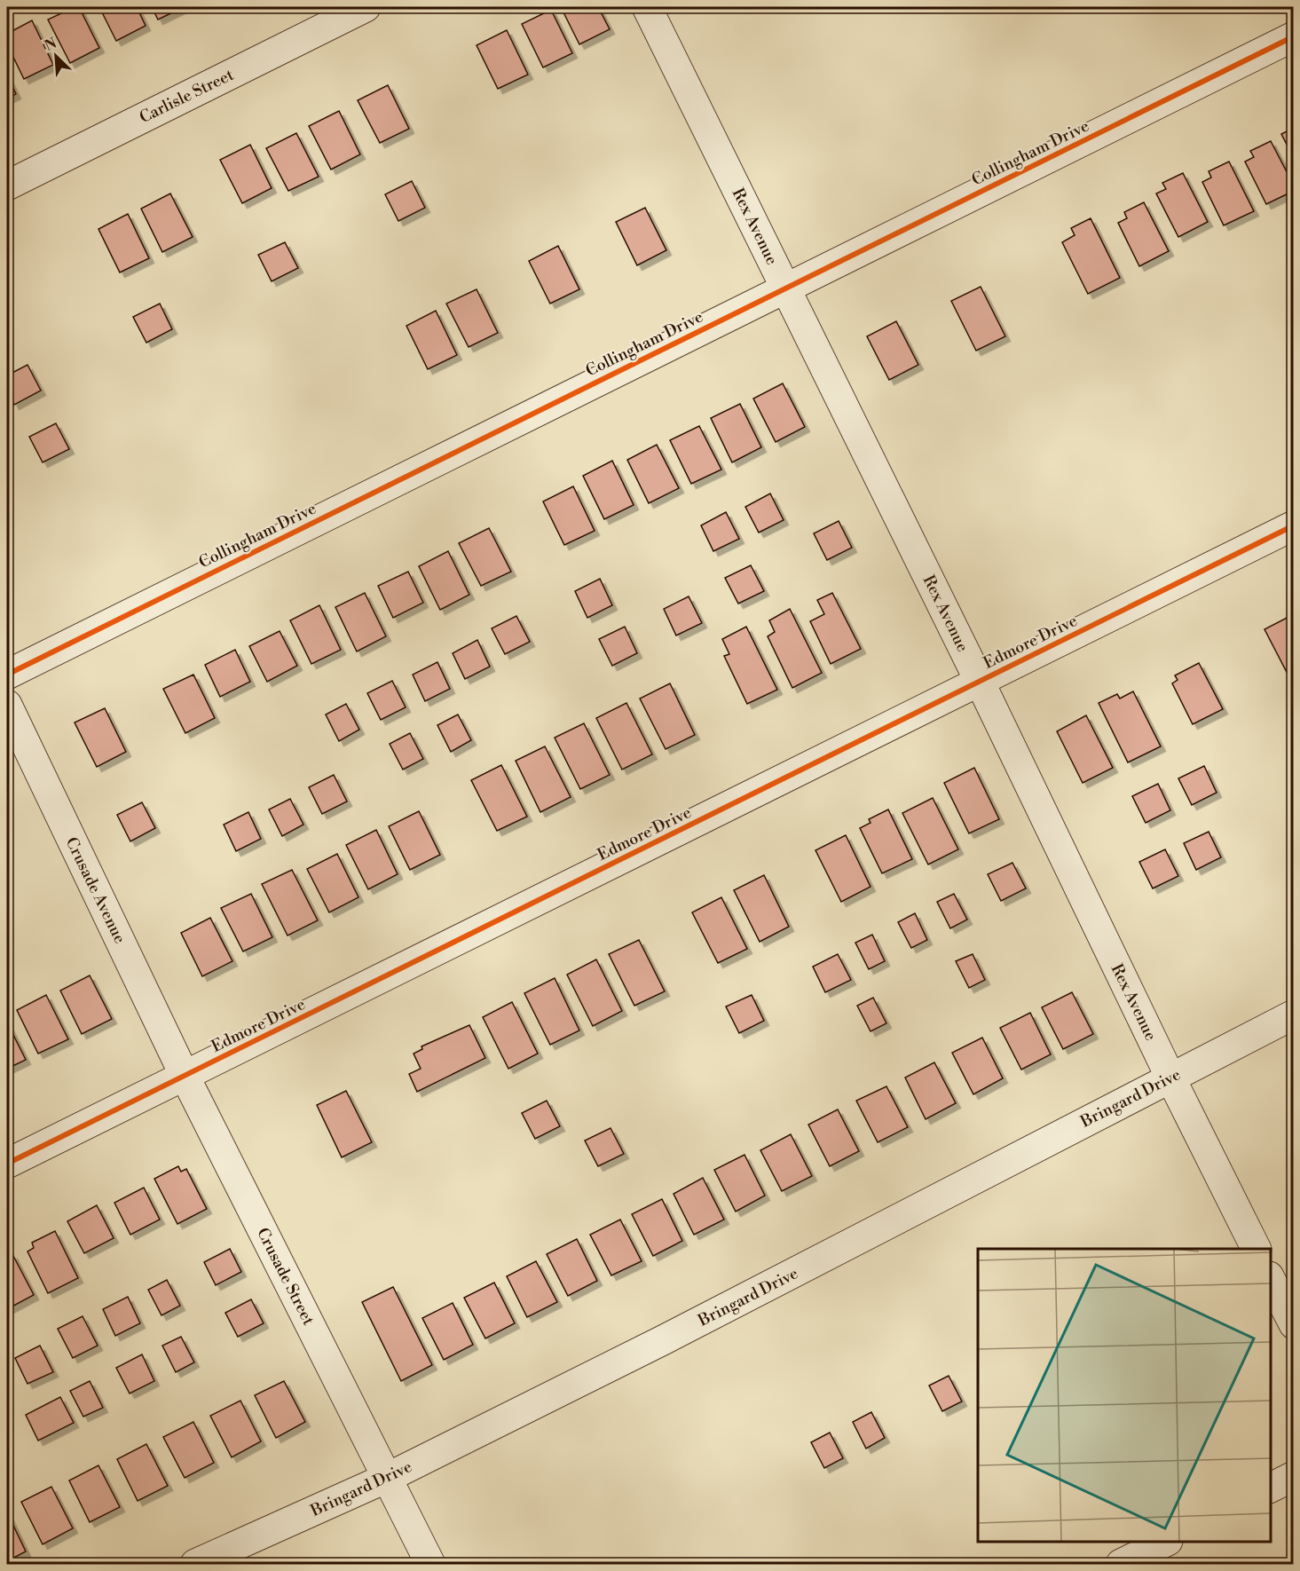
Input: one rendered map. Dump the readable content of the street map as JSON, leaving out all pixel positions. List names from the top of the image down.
{
  "streets": {
    "street": [
      "Carlisle Street",
      "Collingham Drive",
      "Rex Avenue",
      "Edmore Drive",
      "Crusade Avenue",
      "Bringard Drive",
      "Crusade Street"
    ]
  },
  "crossings": [
    ["Collingham Drive", "Rex Avenue"],
    ["Rex Avenue", "Edmore Drive"],
    ["Rex Avenue", "Bringard Drive"],
    ["Edmore Drive", "Crusade Avenue"],
    ["Edmore Drive", "Crusade Street"],
    ["Crusade Avenue", "Crusade Street"],
    ["Bringard Drive", "Crusade Street"]
  ],
  "north": "top left"
}
